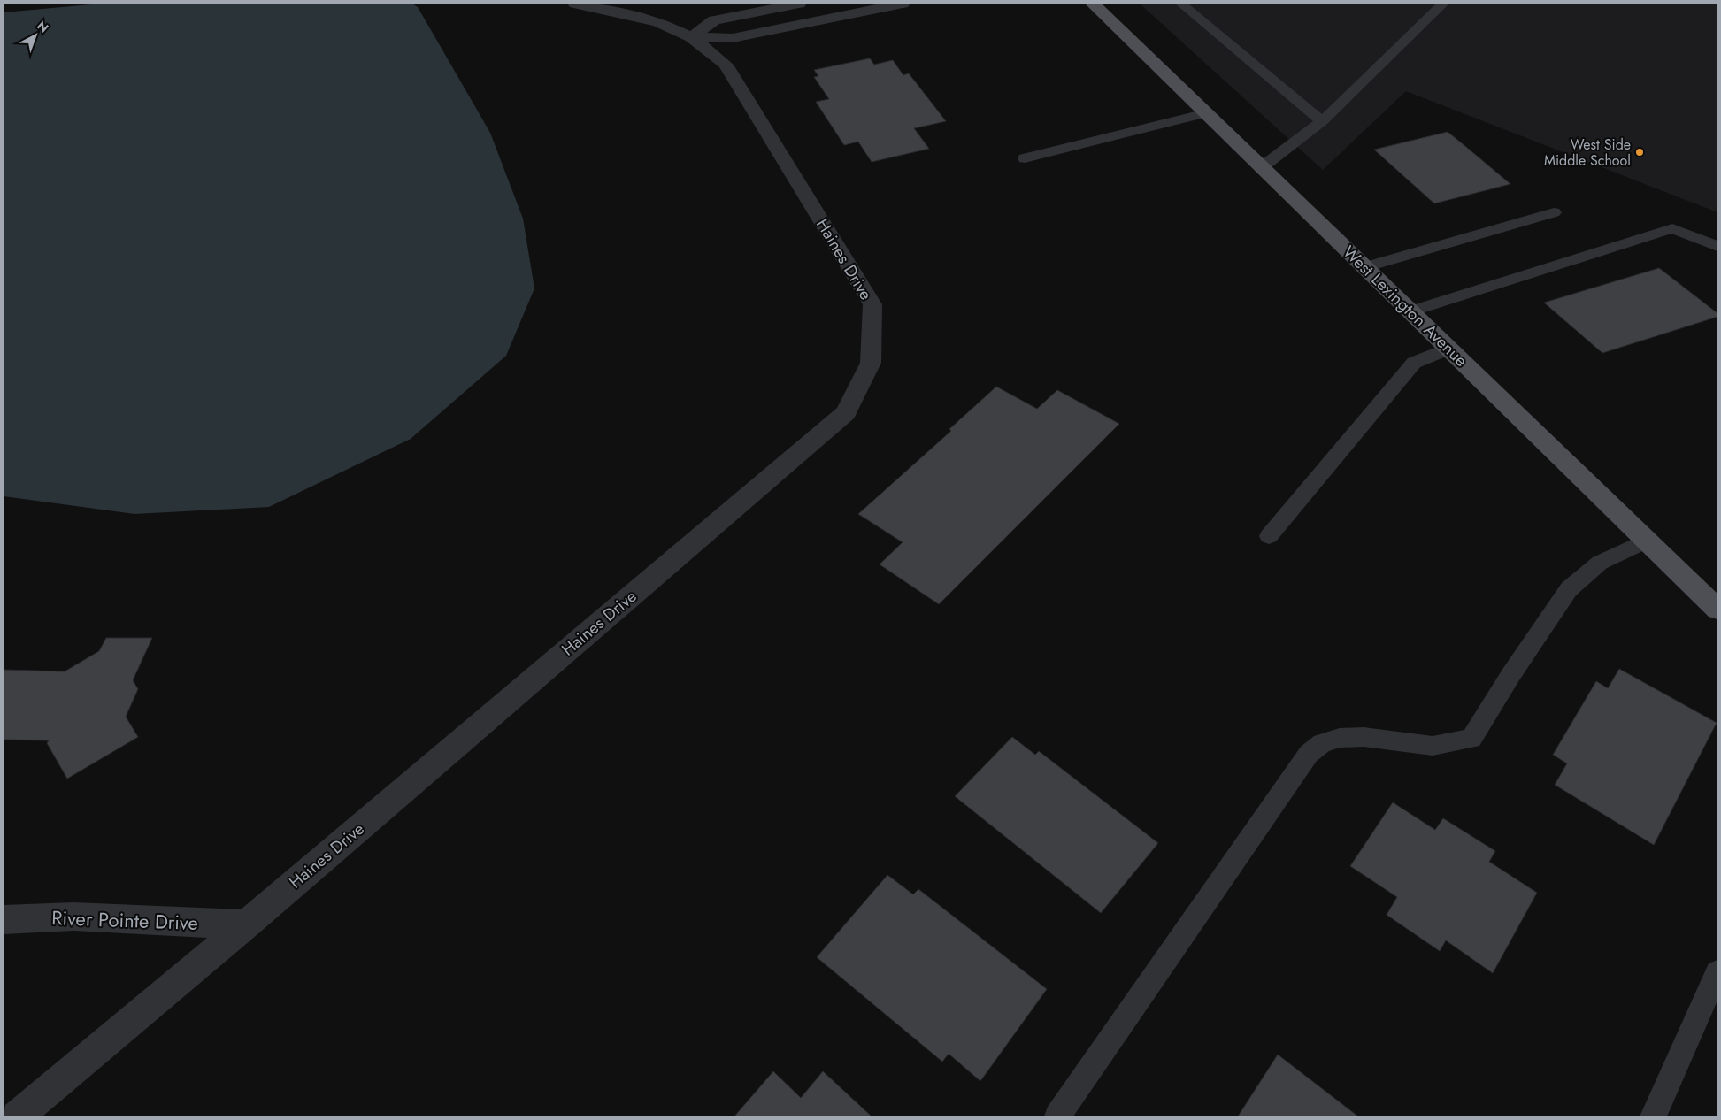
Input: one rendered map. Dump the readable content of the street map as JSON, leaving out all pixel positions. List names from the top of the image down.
{
  "streets": {
    "main road": ["West Lexington Avenue"],
    "street": ["Haines Drive", "River Pointe Drive"]
  },
  "crossings": [
    ["Haines Drive", "River Pointe Drive"]
  ],
  "places": ["West Side Middle School"],
  "north": "top right"
}
